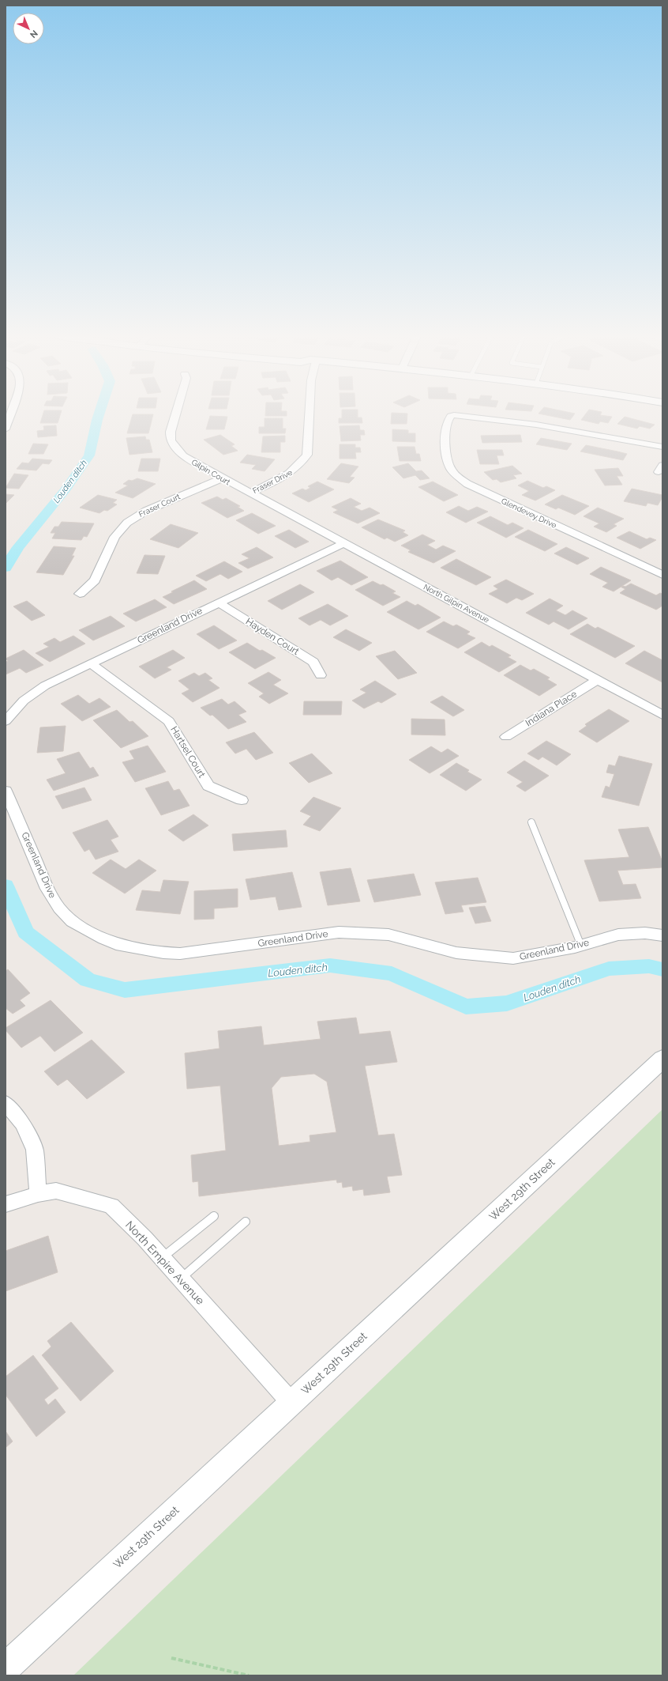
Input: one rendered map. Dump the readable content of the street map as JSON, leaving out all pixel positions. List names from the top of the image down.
{
  "streets": {
    "main road": ["West 29th Street"],
    "street": [
      "Gilpin Court",
      "Fraser Drive",
      "Fraser Court",
      "Glendevey Drive",
      "North Gilpin Avenue",
      "Greenland Drive",
      "Hayden Court",
      "Indiana Place",
      "Hartsel Court",
      "North Empire Avenue"
    ]
  },
  "crossings": [
    ["Gilpin Court", "Fraser Drive"],
    ["Gilpin Court", "Fraser Court"],
    ["Gilpin Court", "North Gilpin Avenue"],
    ["Fraser Drive", "North Gilpin Avenue"],
    ["North Gilpin Avenue", "Greenland Drive"],
    ["North Gilpin Avenue", "Indiana Place"],
    ["Greenland Drive", "Hayden Court"],
    ["Greenland Drive", "Hartsel Court"],
    ["West 29th Street", "North Empire Avenue"]
  ],
  "water": ["Louden ditch"],
  "north": "bottom right"
}
